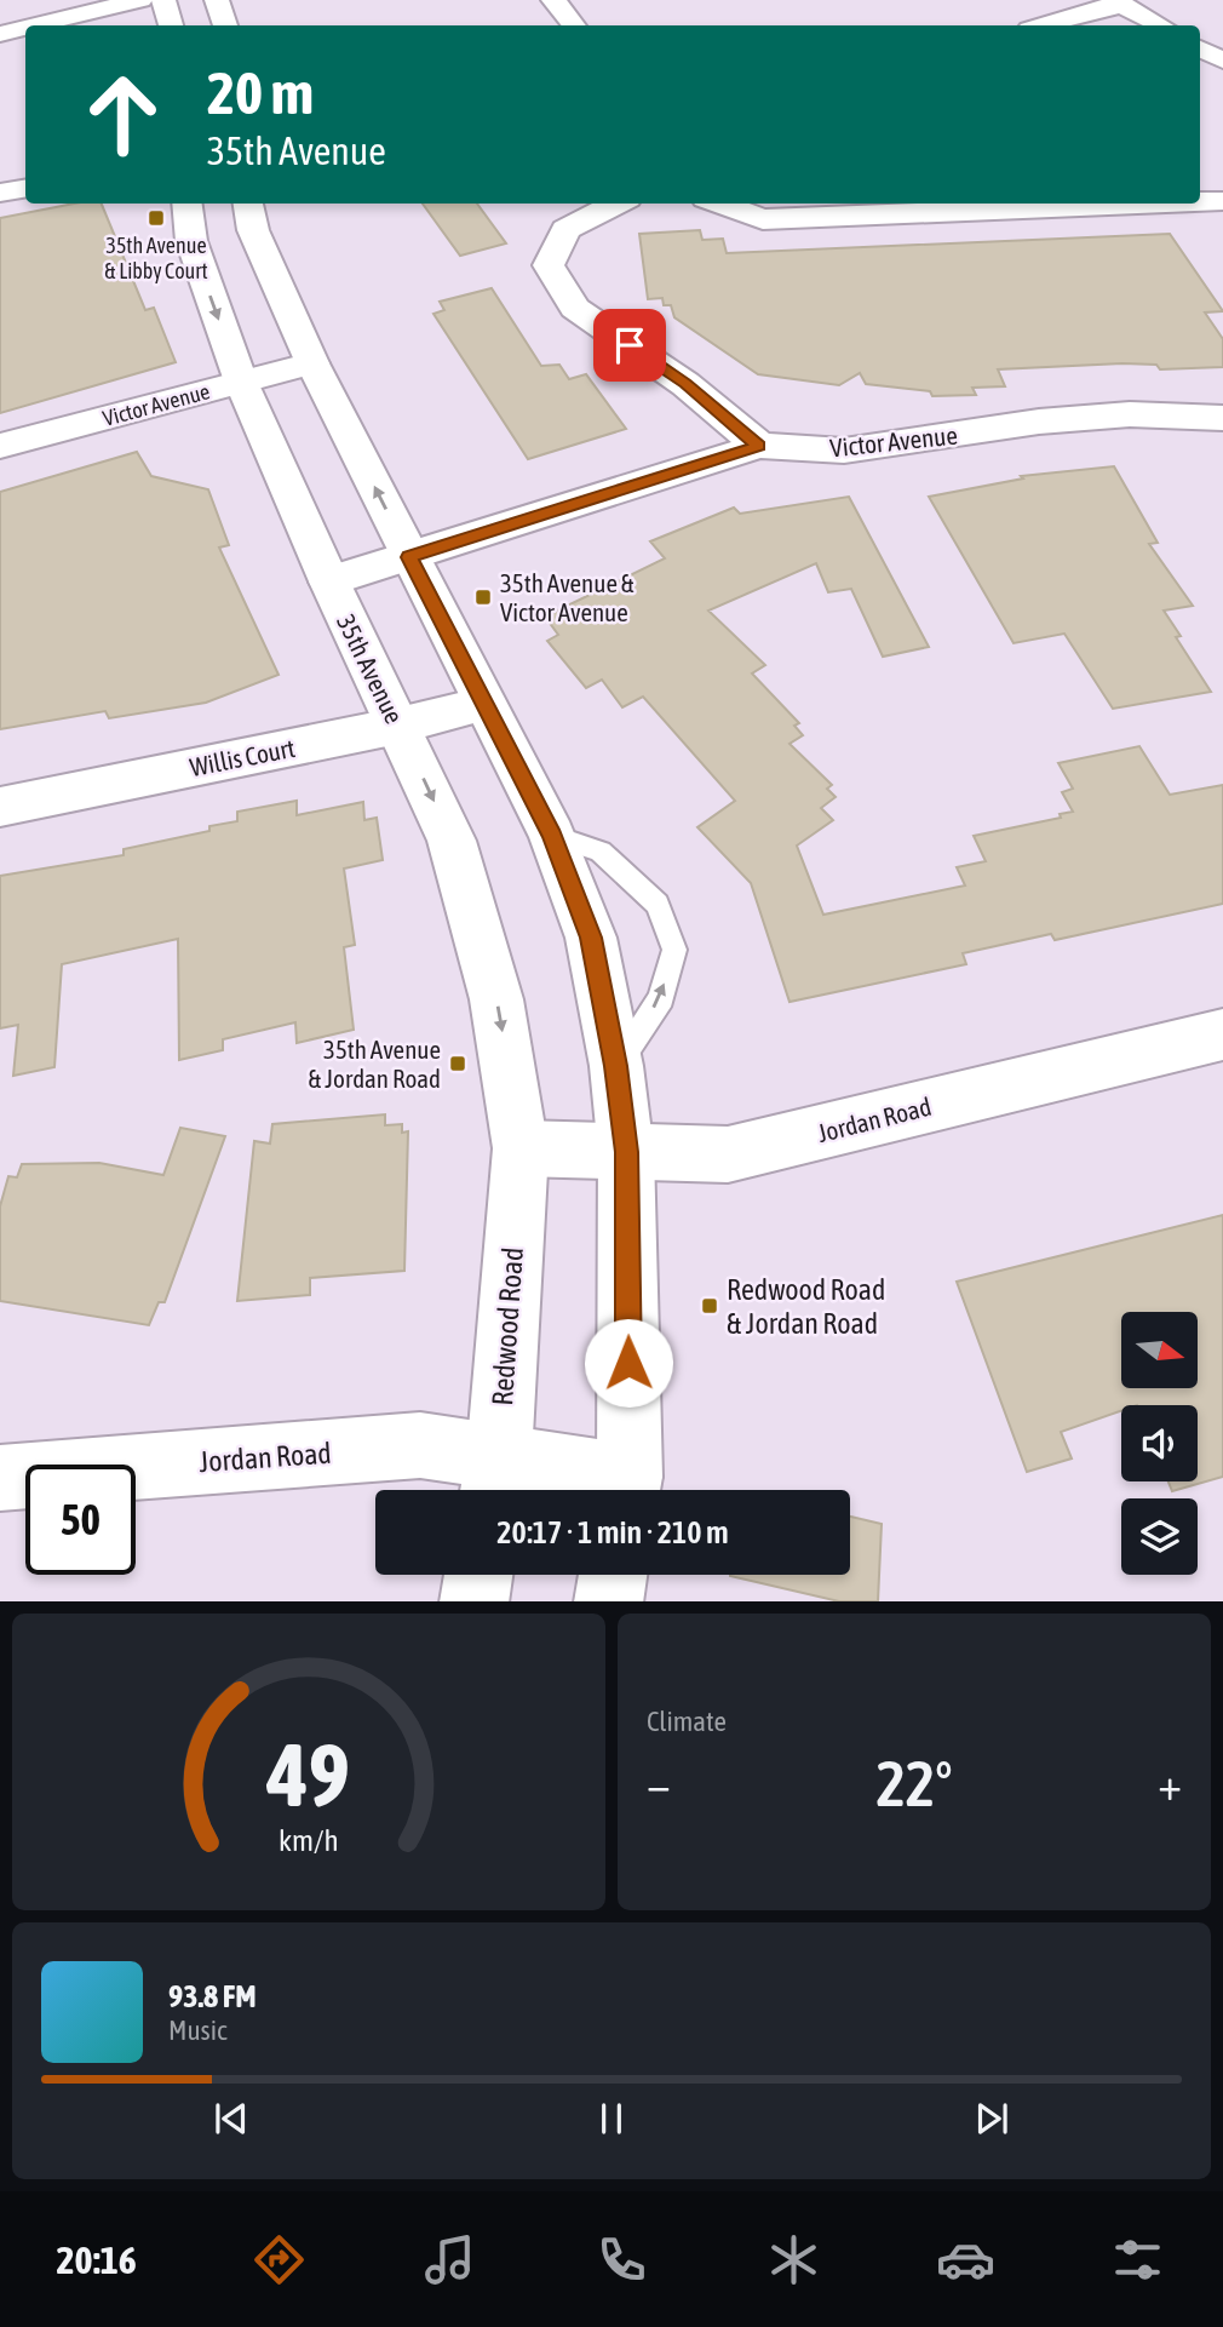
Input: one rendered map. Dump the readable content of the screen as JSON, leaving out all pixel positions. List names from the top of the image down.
{
  "streets": {
    "street": [
      "Victor Avenue",
      "35th Avenue",
      "Willis Court",
      "Jordan Road",
      "Redwood Road"
    ]
  },
  "crossings": [
    ["Victor Avenue", "35th Avenue"],
    ["35th Avenue", "Willis Court"],
    ["35th Avenue", "Jordan Road"],
    ["35th Avenue", "Redwood Road"],
    ["Jordan Road", "Redwood Road"]
  ],
  "places": {
    "transit": [
      "35th Avenue & Libby Court",
      "35th Avenue & Victor Avenue",
      "35th Avenue & Jordan Road",
      "Redwood Road & Jordan Road"
    ]
  },
  "north": "right",
  "page": {
    "turn": ["20 m", "35th Avenue"],
    "limit": "50",
    "trip": "20:17 · 1 min · 210 m",
    "tile": "Climate",
    "heat": ["−", "22°", "+"],
    "song": ["93.8 FM", "Music"],
    "tabs": "20:16",
    "gauge": ["49", "km/h"]
  }
}
